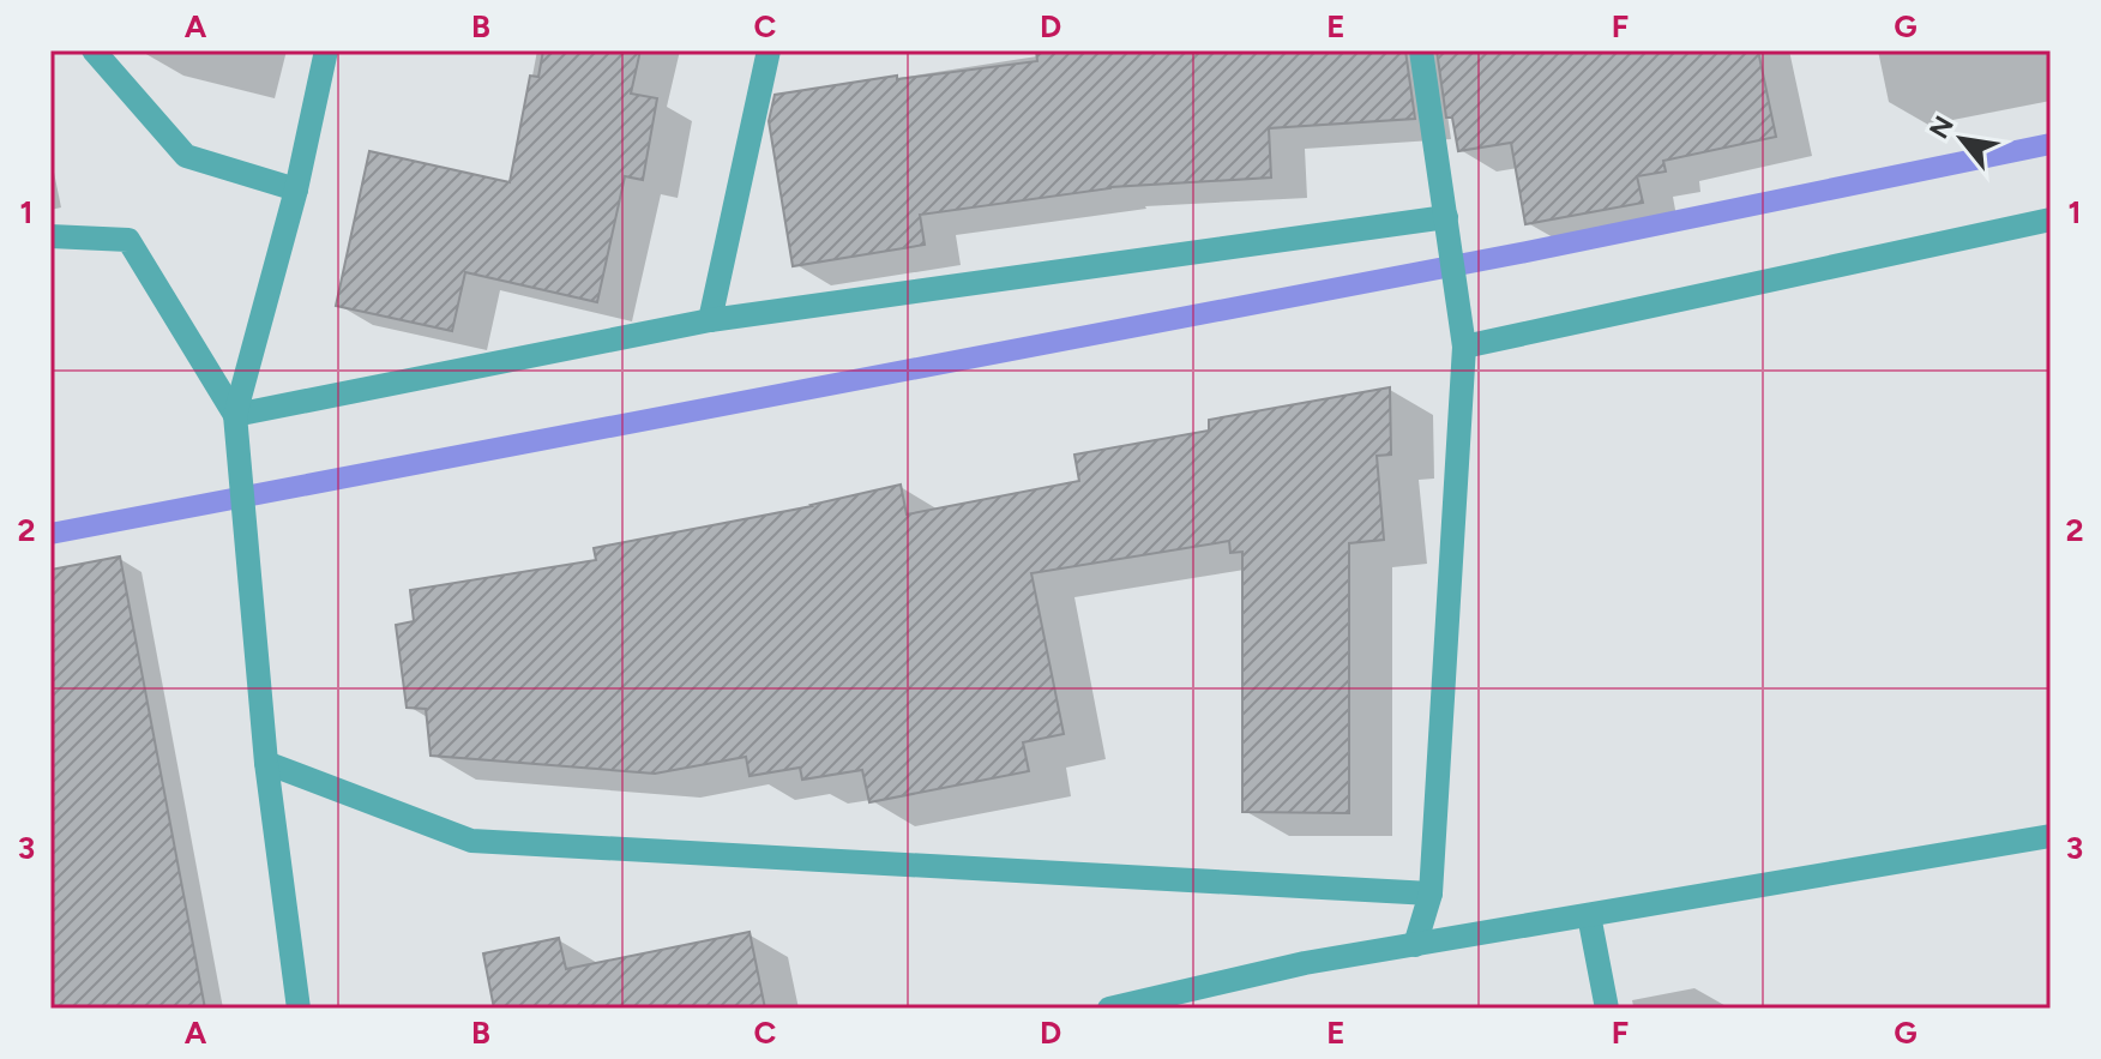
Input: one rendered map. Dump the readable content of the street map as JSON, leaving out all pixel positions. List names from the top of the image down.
{
  "north": "top left",
  "grid": {
    "columns": [
      "A",
      "B",
      "C",
      "D",
      "E",
      "F",
      "G"
    ],
    "rows": ["1", "2", "3"]
  }
}
